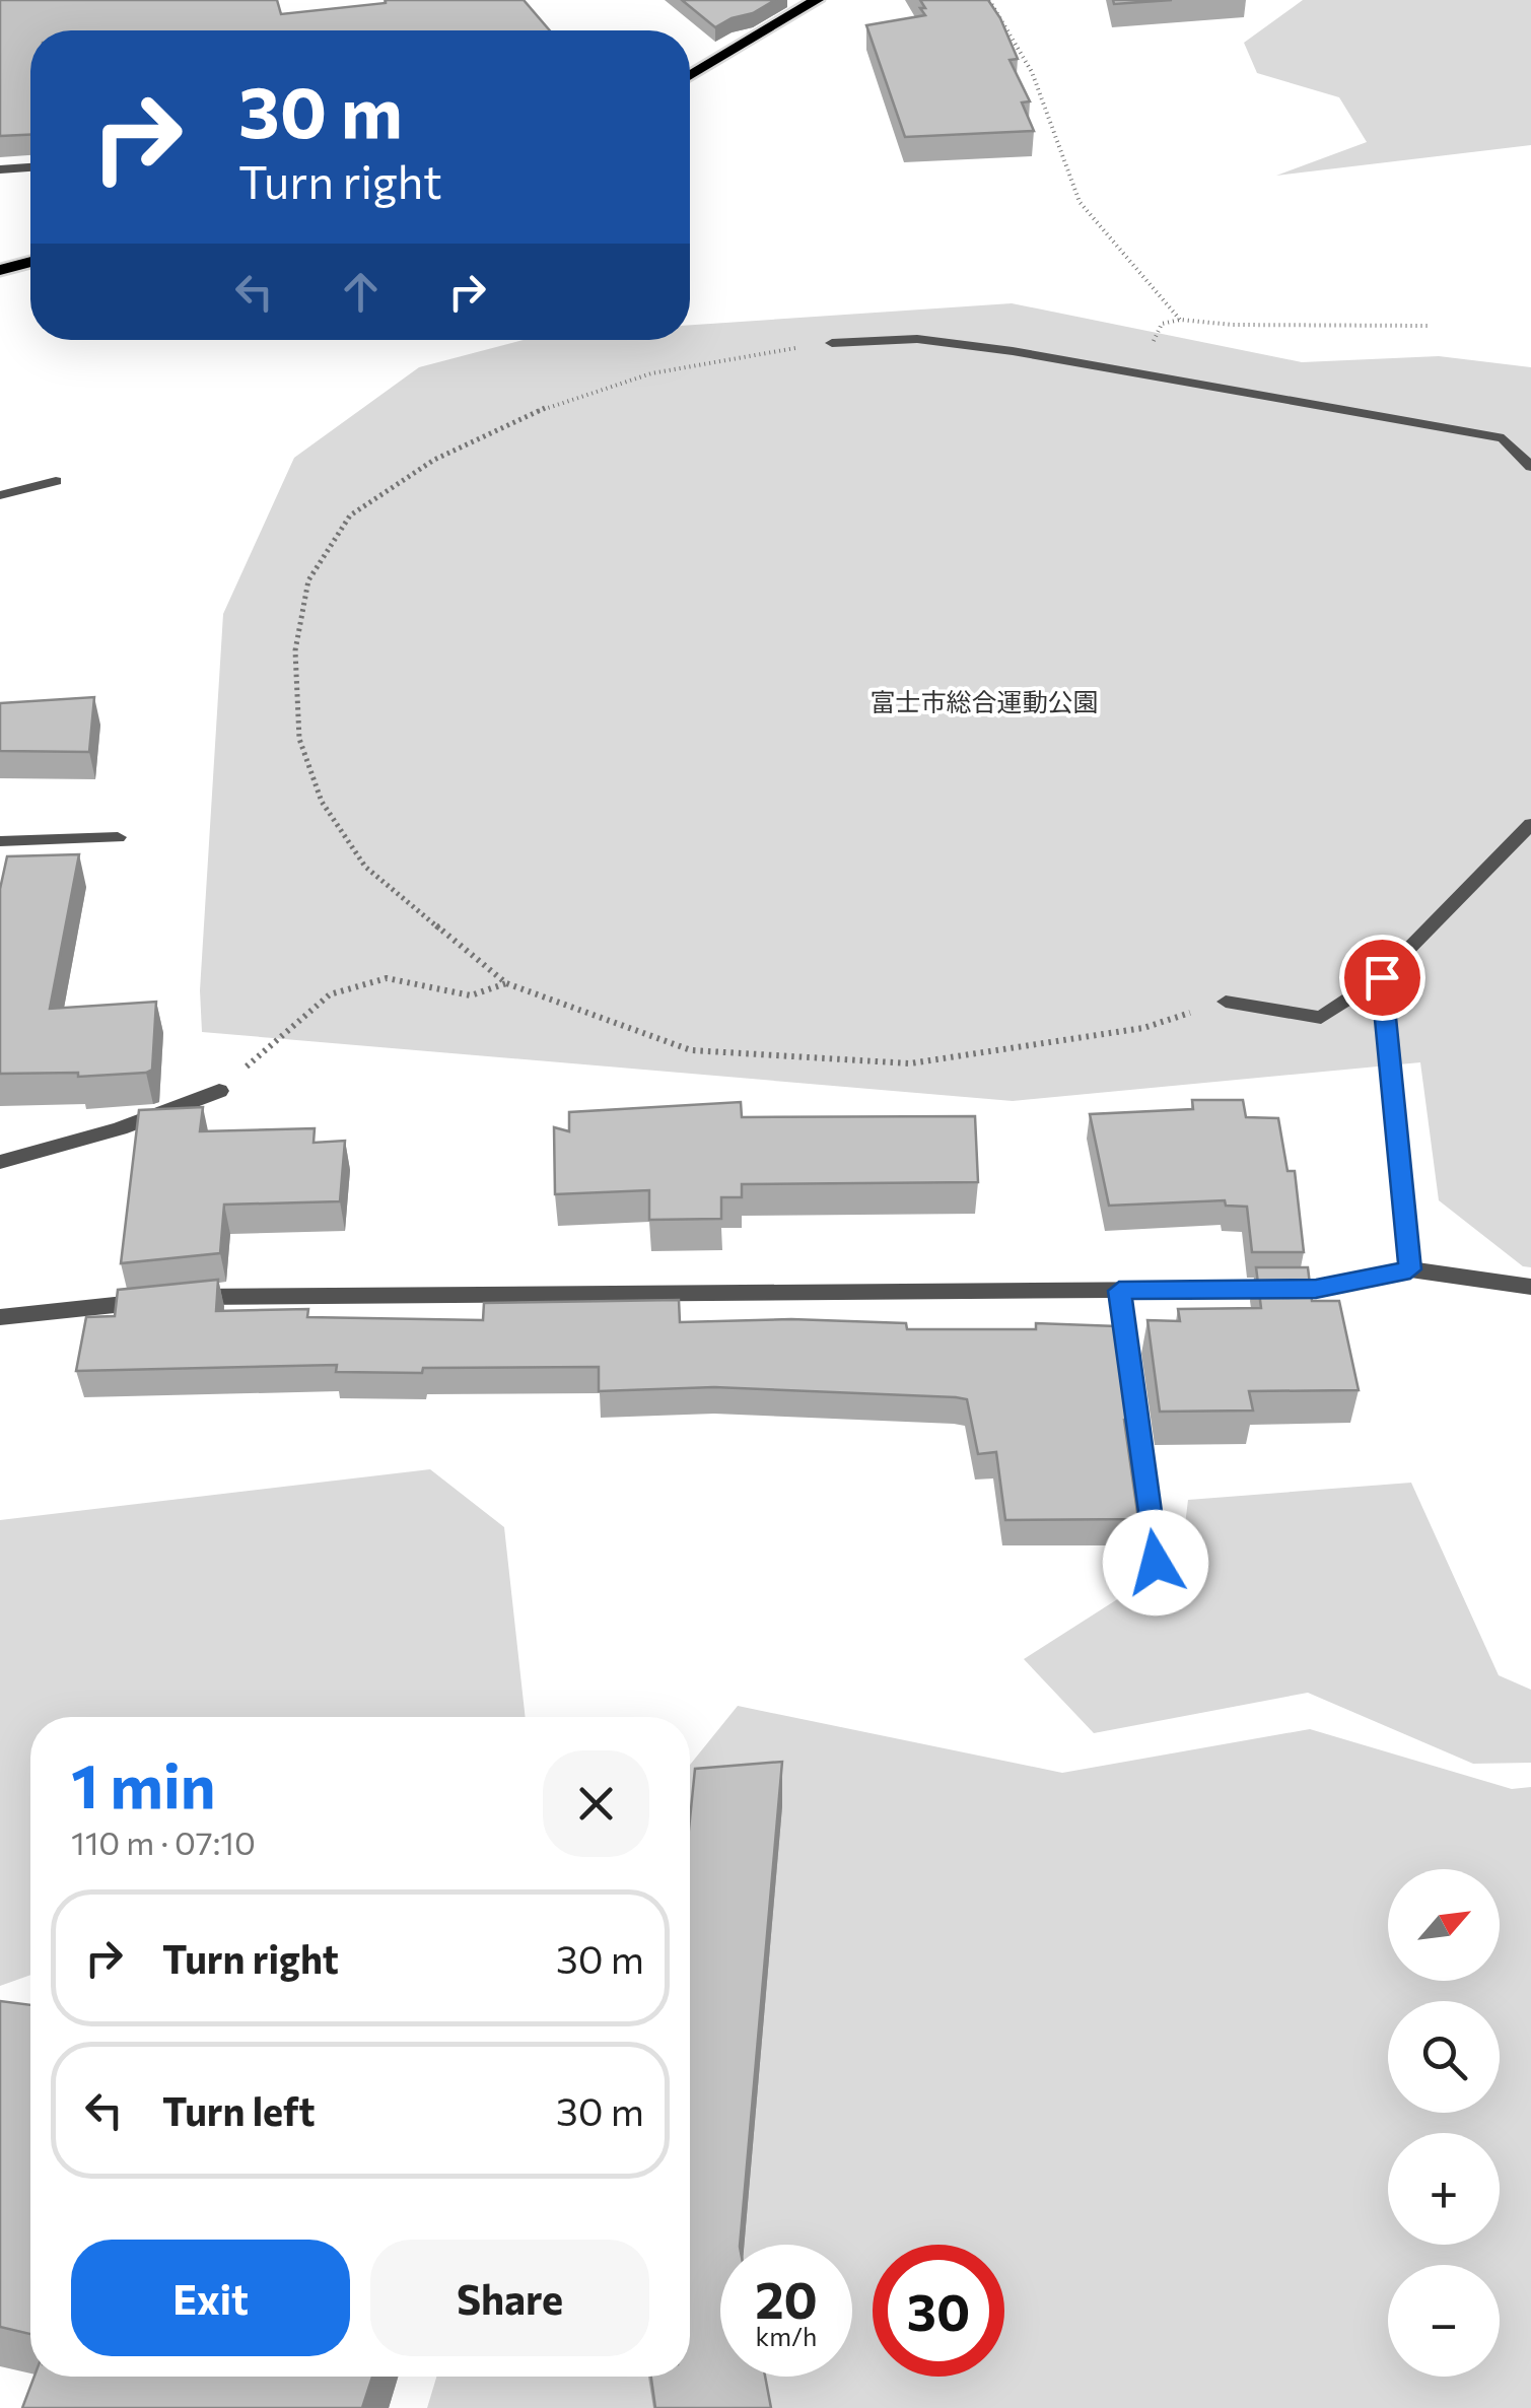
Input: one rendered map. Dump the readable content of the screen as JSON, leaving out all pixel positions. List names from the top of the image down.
{
  "parks": ["富士市総合運動公園"],
  "north": "top right",
  "page": {
    "turn": ["30 m", "Turn right"],
    "heading": ["1 min", "110 m · 07:10"],
    "map_buttons": ["+", "−"],
    "list": [
      {
        "name": "Turn right",
        "value": "30 m"
      },
      {
        "name": "Turn left",
        "value": "30 m"
      }
    ],
    "buttons": ["Exit", "Share"],
    "speed": "20 km/h",
    "limit": "30"
  }
}
